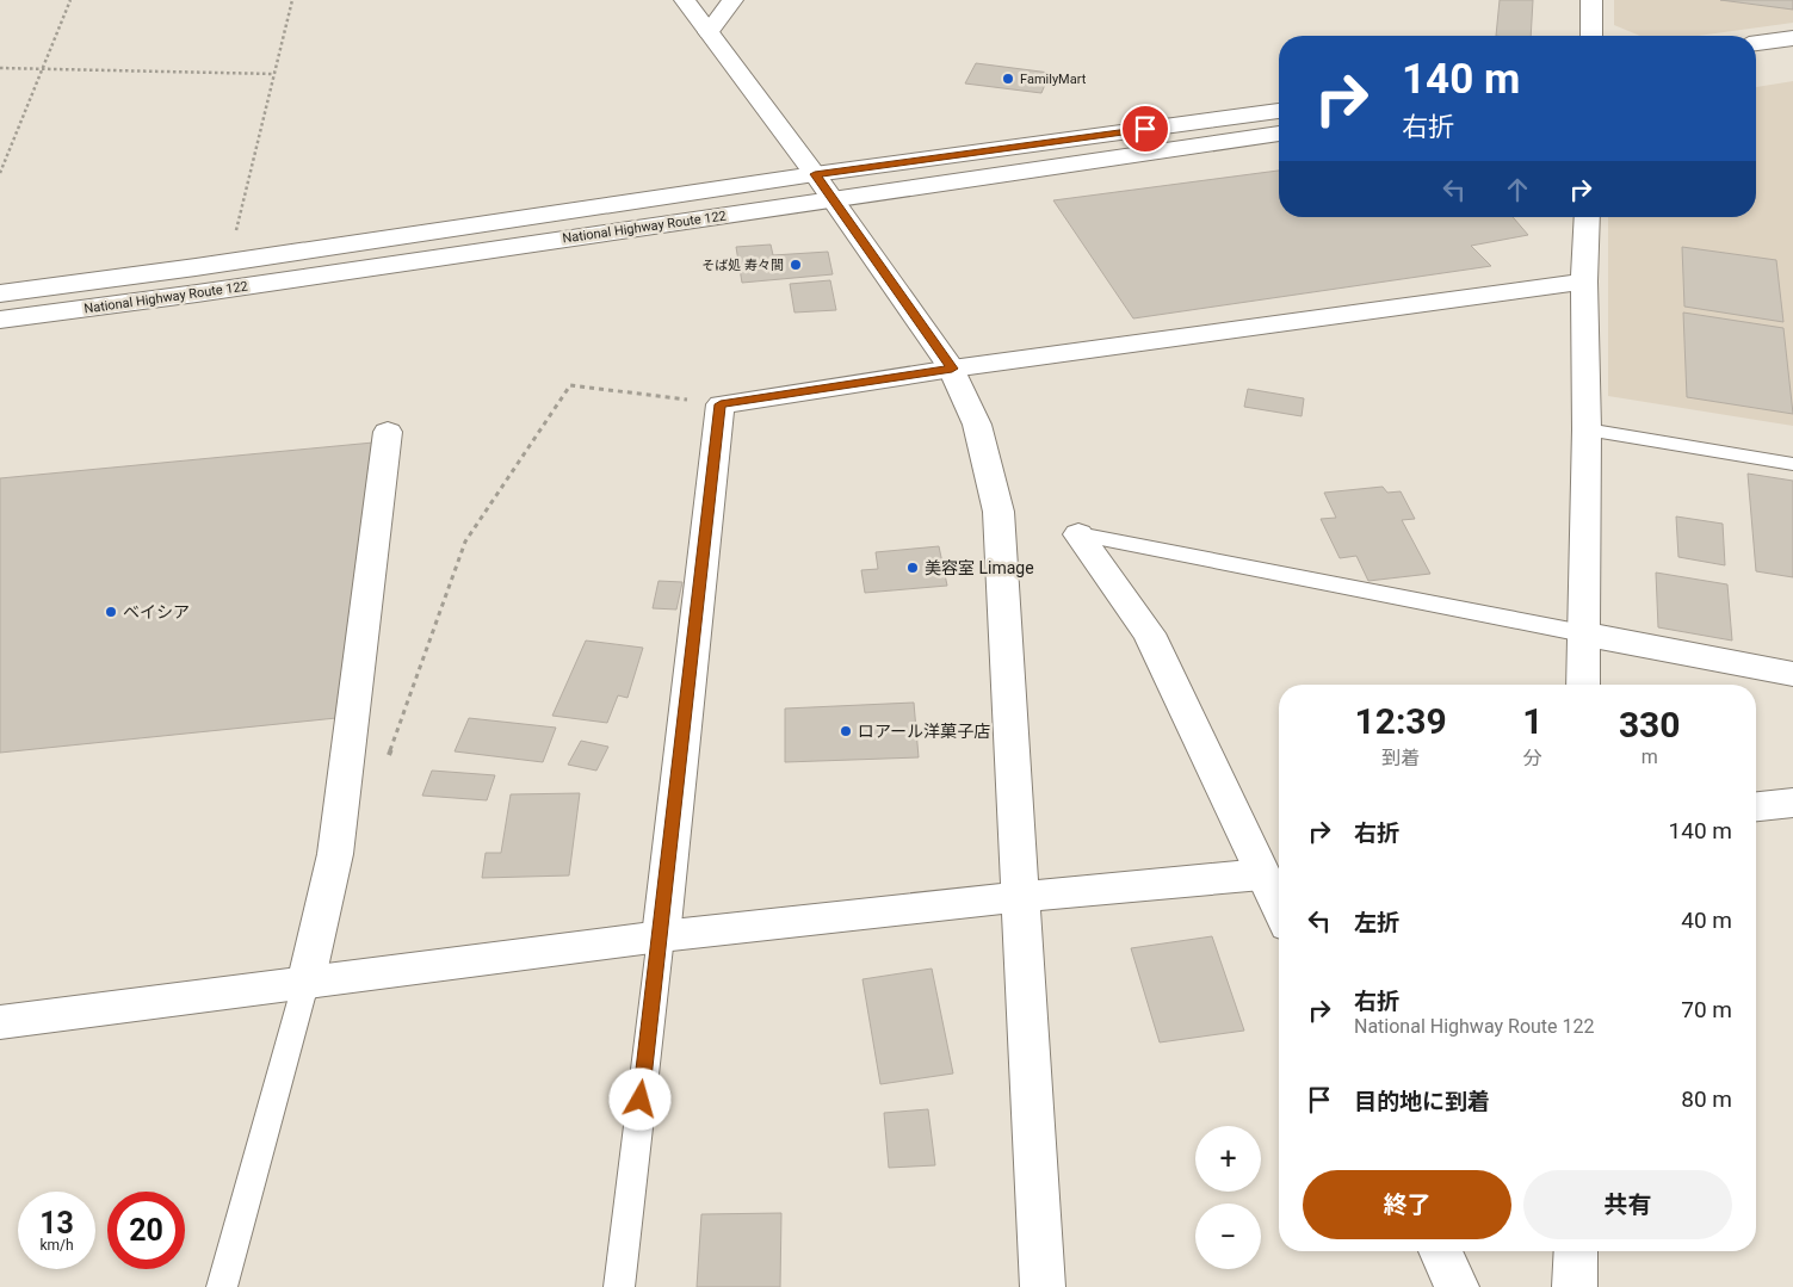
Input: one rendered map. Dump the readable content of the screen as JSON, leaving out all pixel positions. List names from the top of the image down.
{
  "streets": {
    "main road": ["National Highway Route 122"]
  },
  "places": [
    "FamilyMart",
    "そば処 寿々間",
    "美容室 Limage",
    "ベイシア",
    "ロアール洋菓子店"
  ],
  "page": {
    "turn": ["140 m", "右折"],
    "eta": [
      "12:39",
      "到着",
      "1",
      "分",
      "330",
      "m"
    ],
    "list": [
      {
        "name": "右折",
        "value": "140 m"
      },
      {
        "name": "左折",
        "value": "40 m"
      },
      {
        "name": "右折",
        "note": "National Highway Route 122",
        "value": "70 m"
      },
      {
        "name": "目的地に到着",
        "value": "80 m"
      }
    ],
    "map_buttons": ["+", "−"],
    "buttons": ["終了", "共有"],
    "speed": "13 km/h",
    "limit": "20"
  }
}
